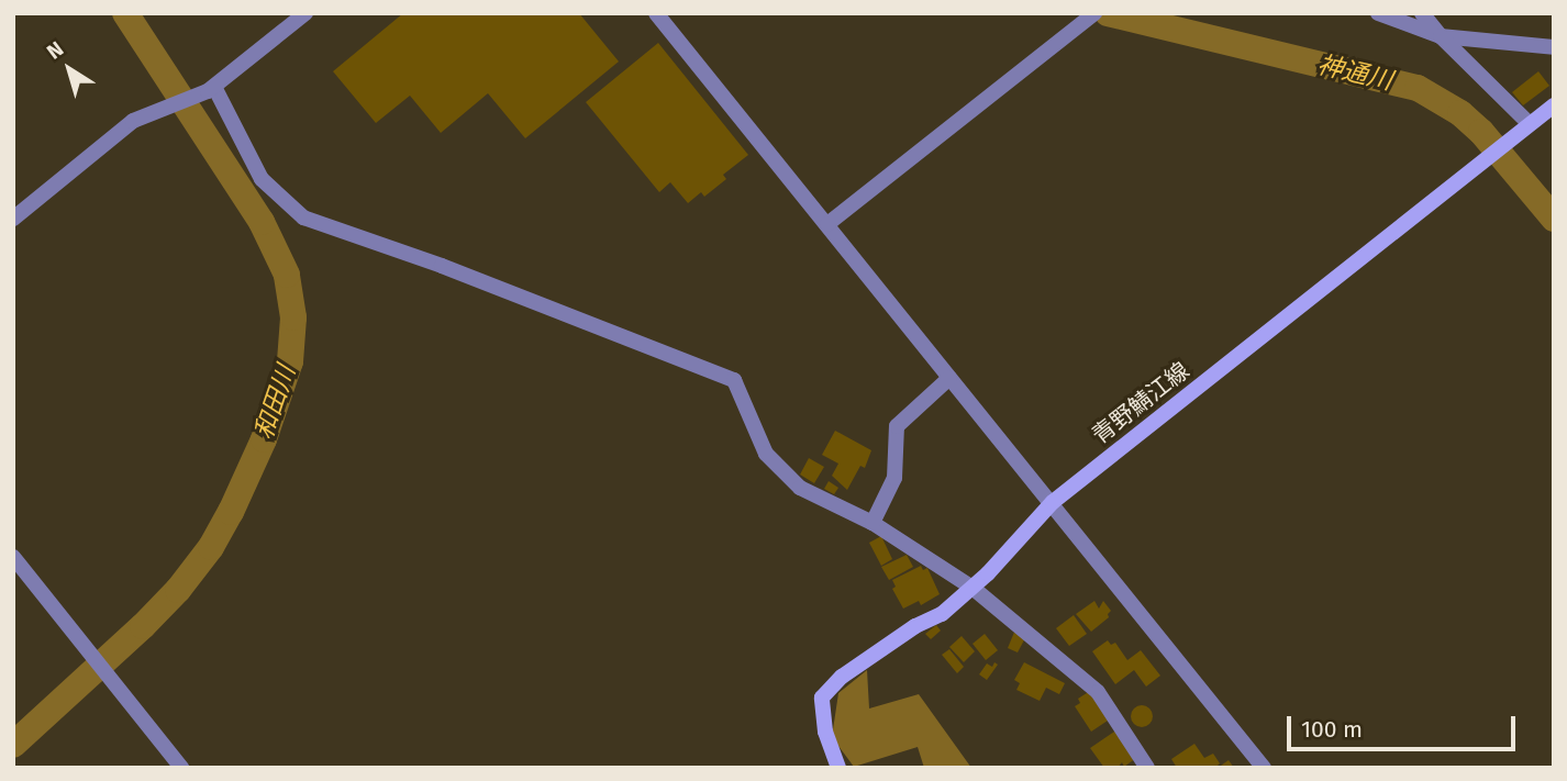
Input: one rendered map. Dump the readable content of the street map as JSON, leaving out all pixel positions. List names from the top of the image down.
{
  "streets": {
    "main road": ["青野鯖江線"]
  },
  "water": ["神通川", "和田川"],
  "scale_bar": "100 m",
  "north": "top left"
}
